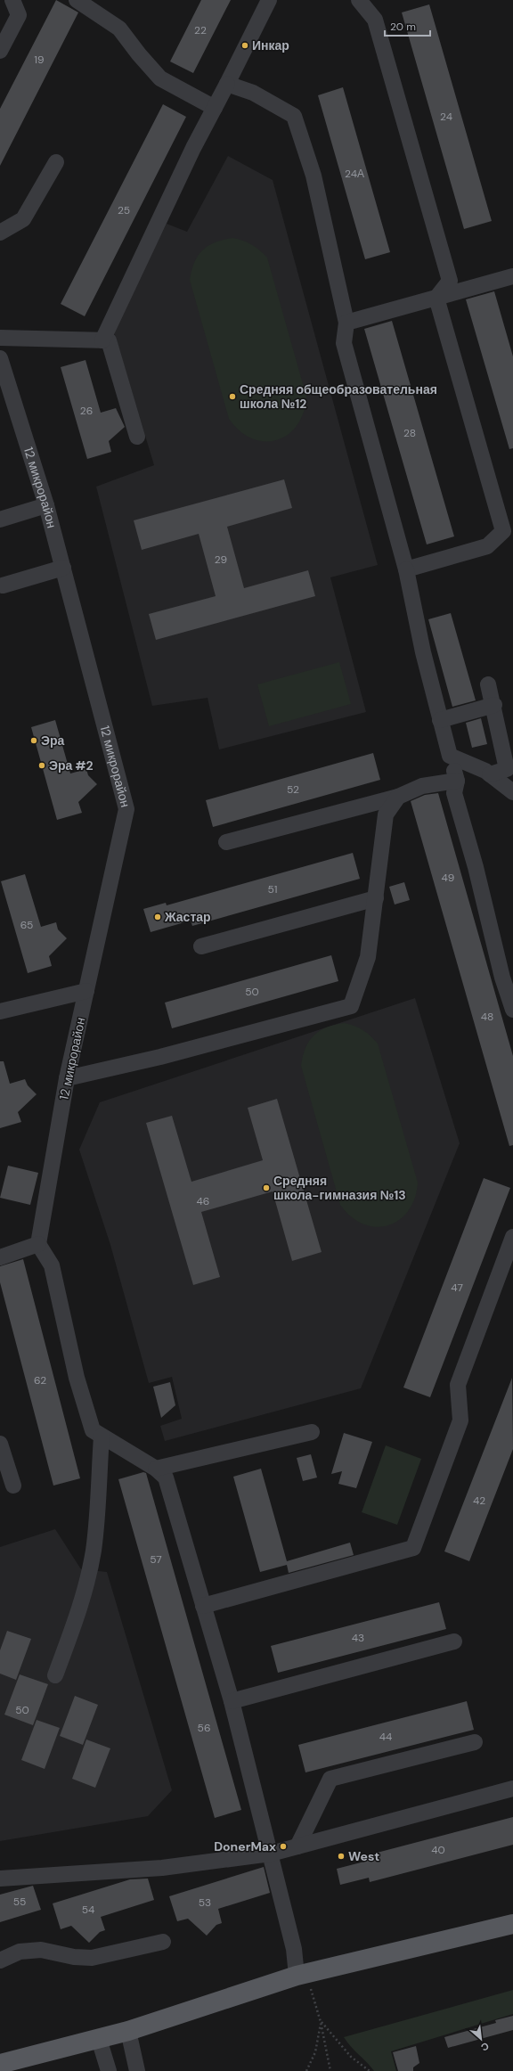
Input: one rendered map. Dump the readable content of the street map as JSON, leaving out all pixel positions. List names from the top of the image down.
{
  "streets": {
    "street": ["12 микрорайон"]
  },
  "places": [
    "Инкар",
    "Средняя общеобразовательная школа №12",
    "Эра",
    "Эра #2",
    "Жастар",
    "Средняя школа-гимназия №13",
    "DonerMax",
    "West"
  ],
  "house_numbers": [
    "22",
    "19",
    "24",
    "24А",
    "25",
    "26",
    "28",
    "29",
    "52",
    "49",
    "51",
    "65",
    "50",
    "48",
    "46",
    "47",
    "62",
    "42",
    "57",
    "43",
    "50",
    "56",
    "44",
    "40",
    "55",
    "53",
    "54"
  ],
  "scale_bar": "20 m",
  "north": "bottom right"
}
